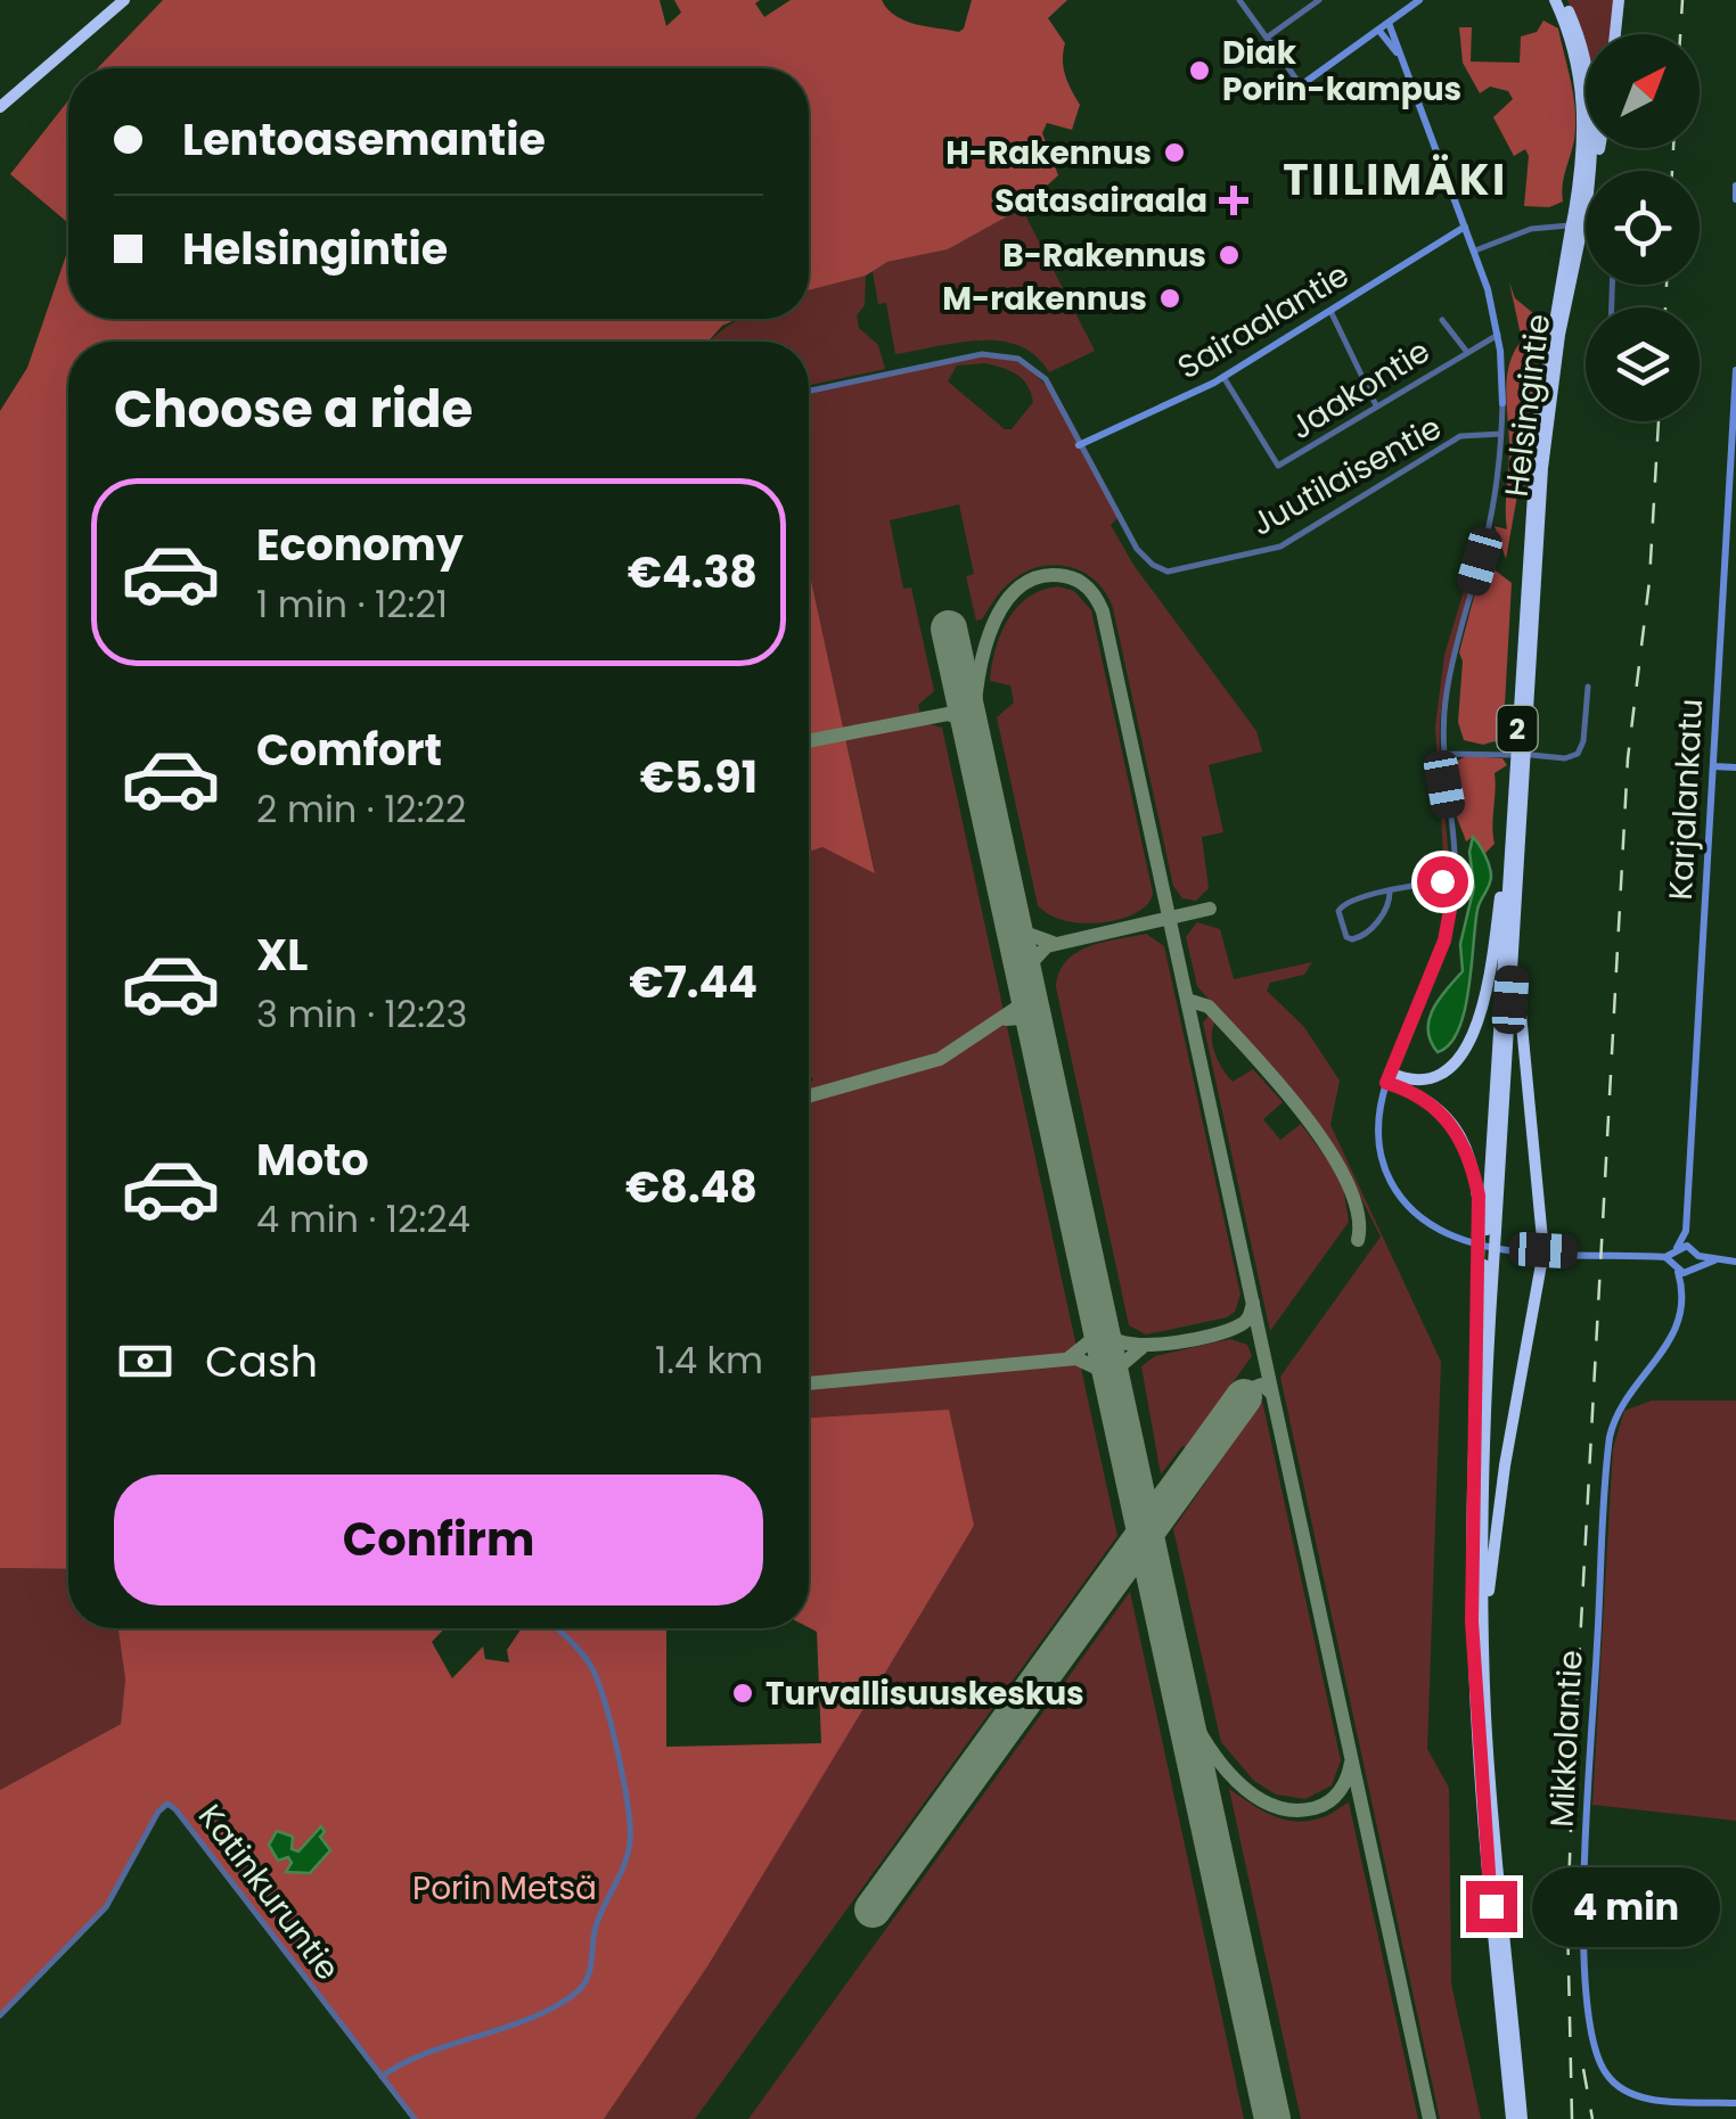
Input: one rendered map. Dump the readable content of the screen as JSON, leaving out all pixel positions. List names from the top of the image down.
{
  "streets": {
    "highway": ["Helsingintie", "2"],
    "street": [
      "Sairaalantie",
      "Jaakontie",
      "Juutilaisentie",
      "Karjalankatu",
      "Mikkolantie",
      "Katinkuruntie"
    ]
  },
  "crossings": [
    ["Sairaalantie", "Jaakontie"],
    ["Sairaalantie", "Juutilaisentie"]
  ],
  "districts": ["TIILIMÄKI"],
  "parks": ["Porin Metsä"],
  "places": {
    "other": [
      "Diak Porin-kampus",
      "H-Rakennus",
      "B-Rakennus",
      "M-rakennus",
      "Turvallisuuskeskus"
    ],
    "health": ["Satasairaala"]
  },
  "north": "top right",
  "page": {
    "banner": ["Lentoasemantie", "Helsingintie"],
    "heading": "Choose a ride",
    "list": [
      {
        "name": "Economy",
        "note": "1 min · 12:21",
        "value": "€4.38"
      },
      {
        "name": "Comfort",
        "note": "2 min · 12:22",
        "value": "€5.91"
      },
      {
        "name": "XL",
        "note": "3 min · 12:23",
        "value": "€7.44"
      },
      {
        "name": "Moto",
        "note": "4 min · 12:24",
        "value": "€8.48"
      }
    ],
    "pay": ["Cash", "1.4 km"],
    "buttons": "Confirm",
    "bubble": "4 min"
  }
}
